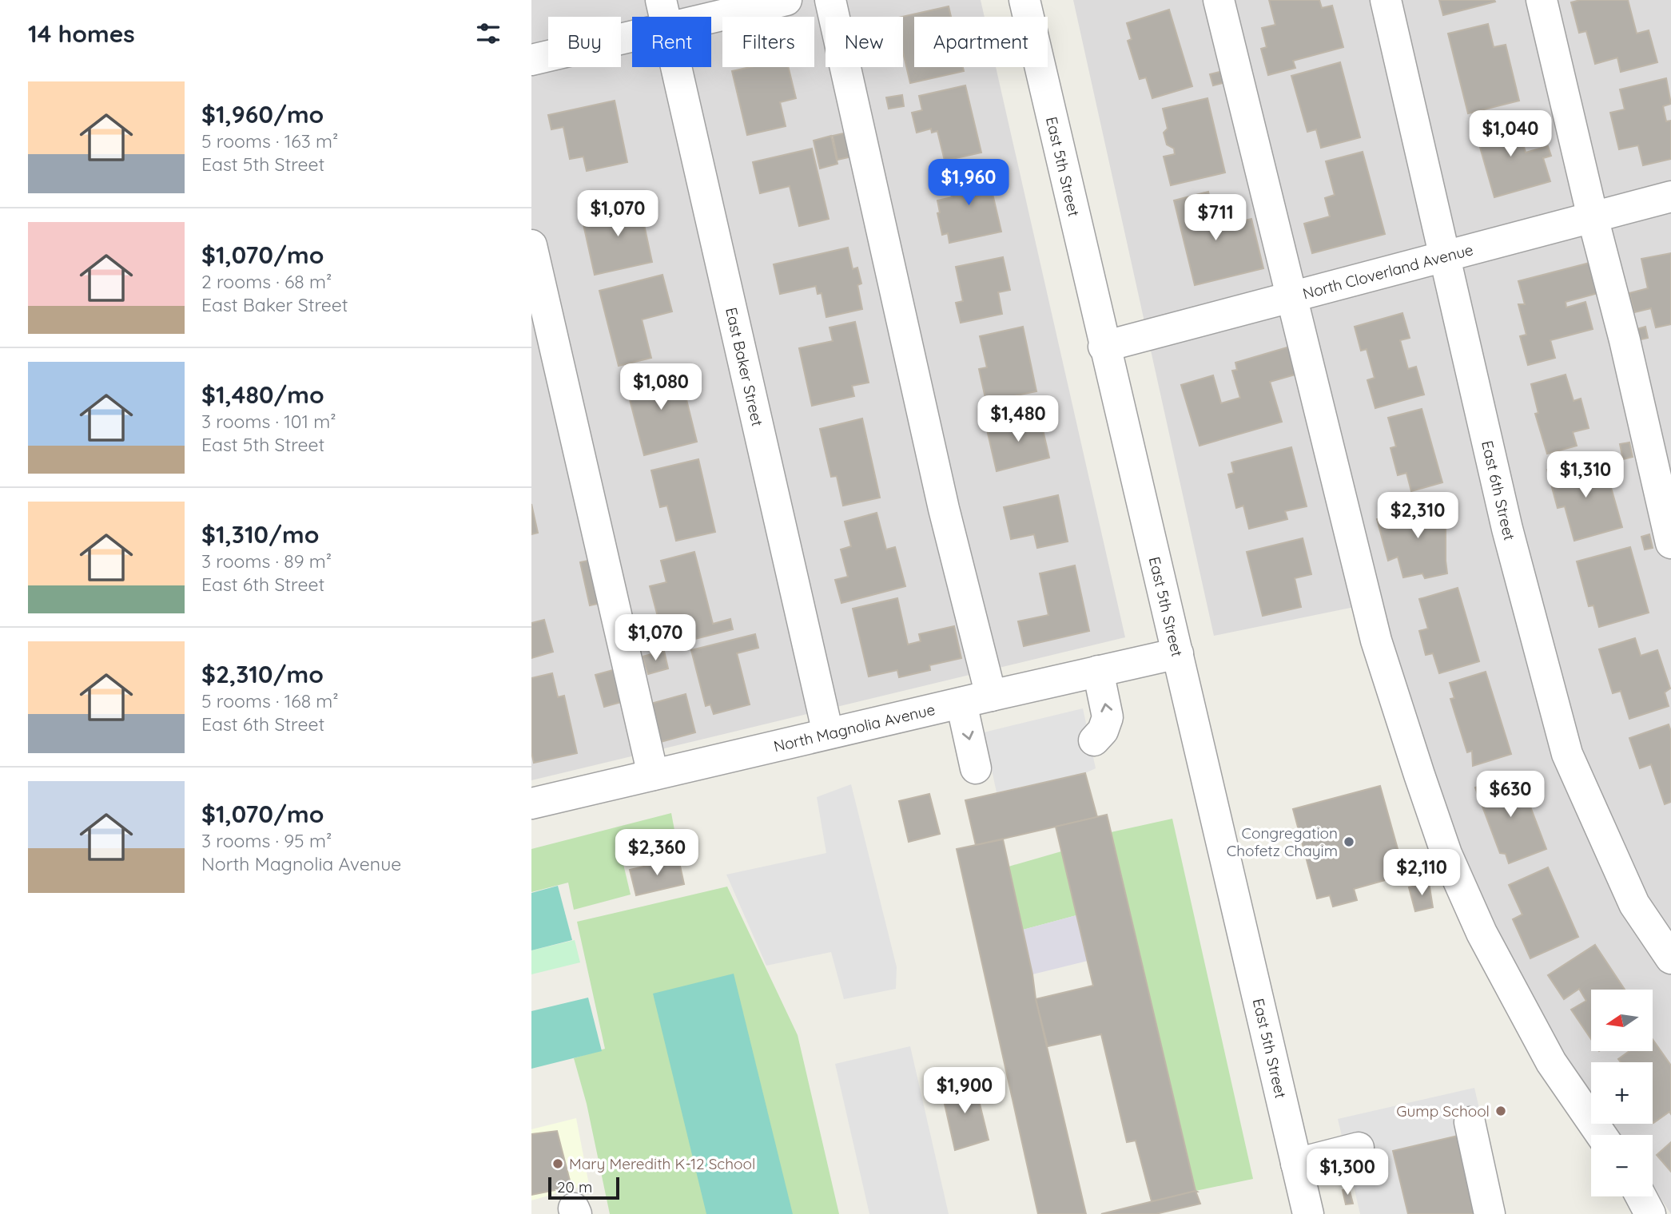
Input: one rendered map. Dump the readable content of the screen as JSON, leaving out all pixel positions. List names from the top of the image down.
{
  "streets": {
    "street": [
      "East 5th Street",
      "North Cloverland Avenue",
      "East Baker Street",
      "East 6th Street",
      "North Magnolia Avenue"
    ]
  },
  "crossings": [
    ["East 5th Street", "North Cloverland Avenue"],
    ["East 5th Street", "North Magnolia Avenue"],
    ["North Cloverland Avenue", "East 6th Street"],
    ["East Baker Street", "North Magnolia Avenue"]
  ],
  "places": ["Congregation Chofetz Chayim", "Gump School", "Mary Meredith K-12 School"],
  "scale_bar": "20 m",
  "north": "left",
  "page": {
    "heading": "14 homes",
    "chip": [
      "Buy",
      "Rent",
      "Filters",
      "New",
      "Apartment"
    ],
    "list": [
      {
        "name": "$1,960/mo",
        "note": "5 rooms · 163 m² · East 5th Street"
      },
      {
        "name": "$1,070/mo",
        "note": "2 rooms · 68 m² · East Baker Street"
      },
      {
        "name": "$1,480/mo",
        "note": "3 rooms · 101 m² · East 5th Street"
      },
      {
        "name": "$1,310/mo",
        "note": "3 rooms · 89 m² · East 6th Street"
      },
      {
        "name": "$2,310/mo",
        "note": "5 rooms · 168 m² · East 6th Street"
      },
      {
        "name": "$1,070/mo",
        "note": "3 rooms · 95 m² · North Magnolia Avenue"
      }
    ],
    "price": [
      "$1,040",
      "$1,960",
      "$1,070",
      "$711",
      "$1,080",
      "$1,480",
      "$1,310",
      "$2,310",
      "$1,070",
      "$630",
      "$2,360",
      "$2,110",
      "$1,900",
      "$1,300"
    ],
    "map_buttons": ["+", "−"],
    "scale": "20 m"
  }
}
